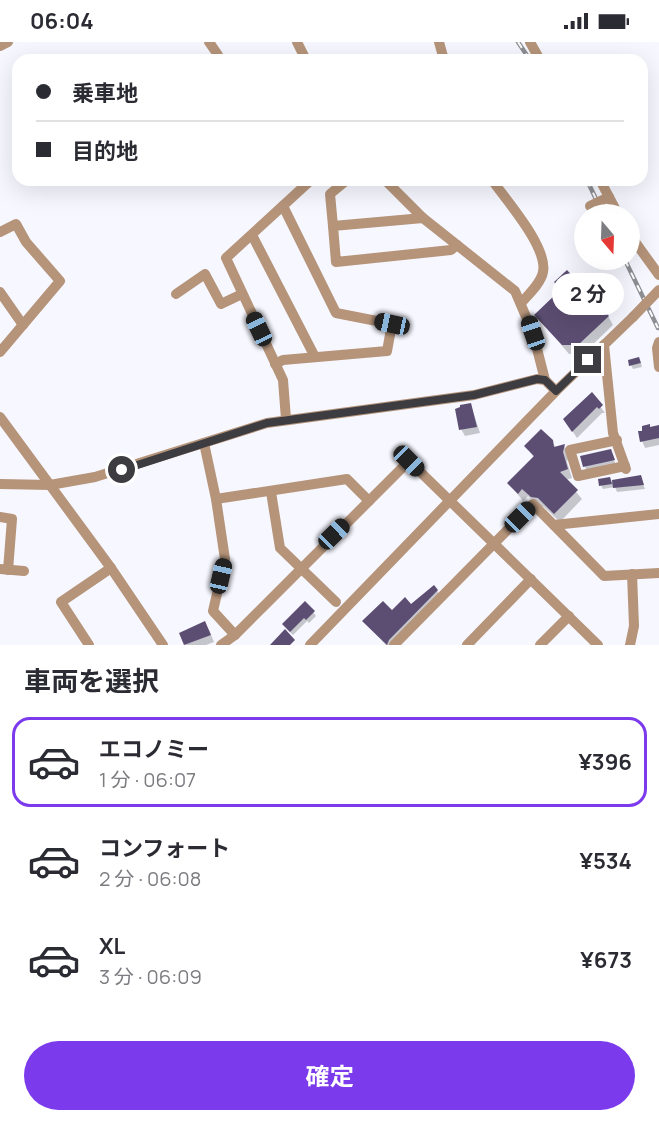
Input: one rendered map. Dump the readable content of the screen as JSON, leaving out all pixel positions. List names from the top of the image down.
{
  "north": "bottom",
  "page": {
    "status": "06:04",
    "banner": ["乗車地", "目的地"],
    "bubble": "2 分",
    "heading": "車両を選択",
    "list": [
      {
        "name": "エコノミー",
        "note": "1 分 · 06:07",
        "value": "¥396"
      },
      {
        "name": "コンフォート",
        "note": "2 分 · 06:08",
        "value": "¥534"
      },
      {
        "name": "XL",
        "note": "3 分 · 06:09",
        "value": "¥673"
      }
    ],
    "buttons": "確定"
  }
}
